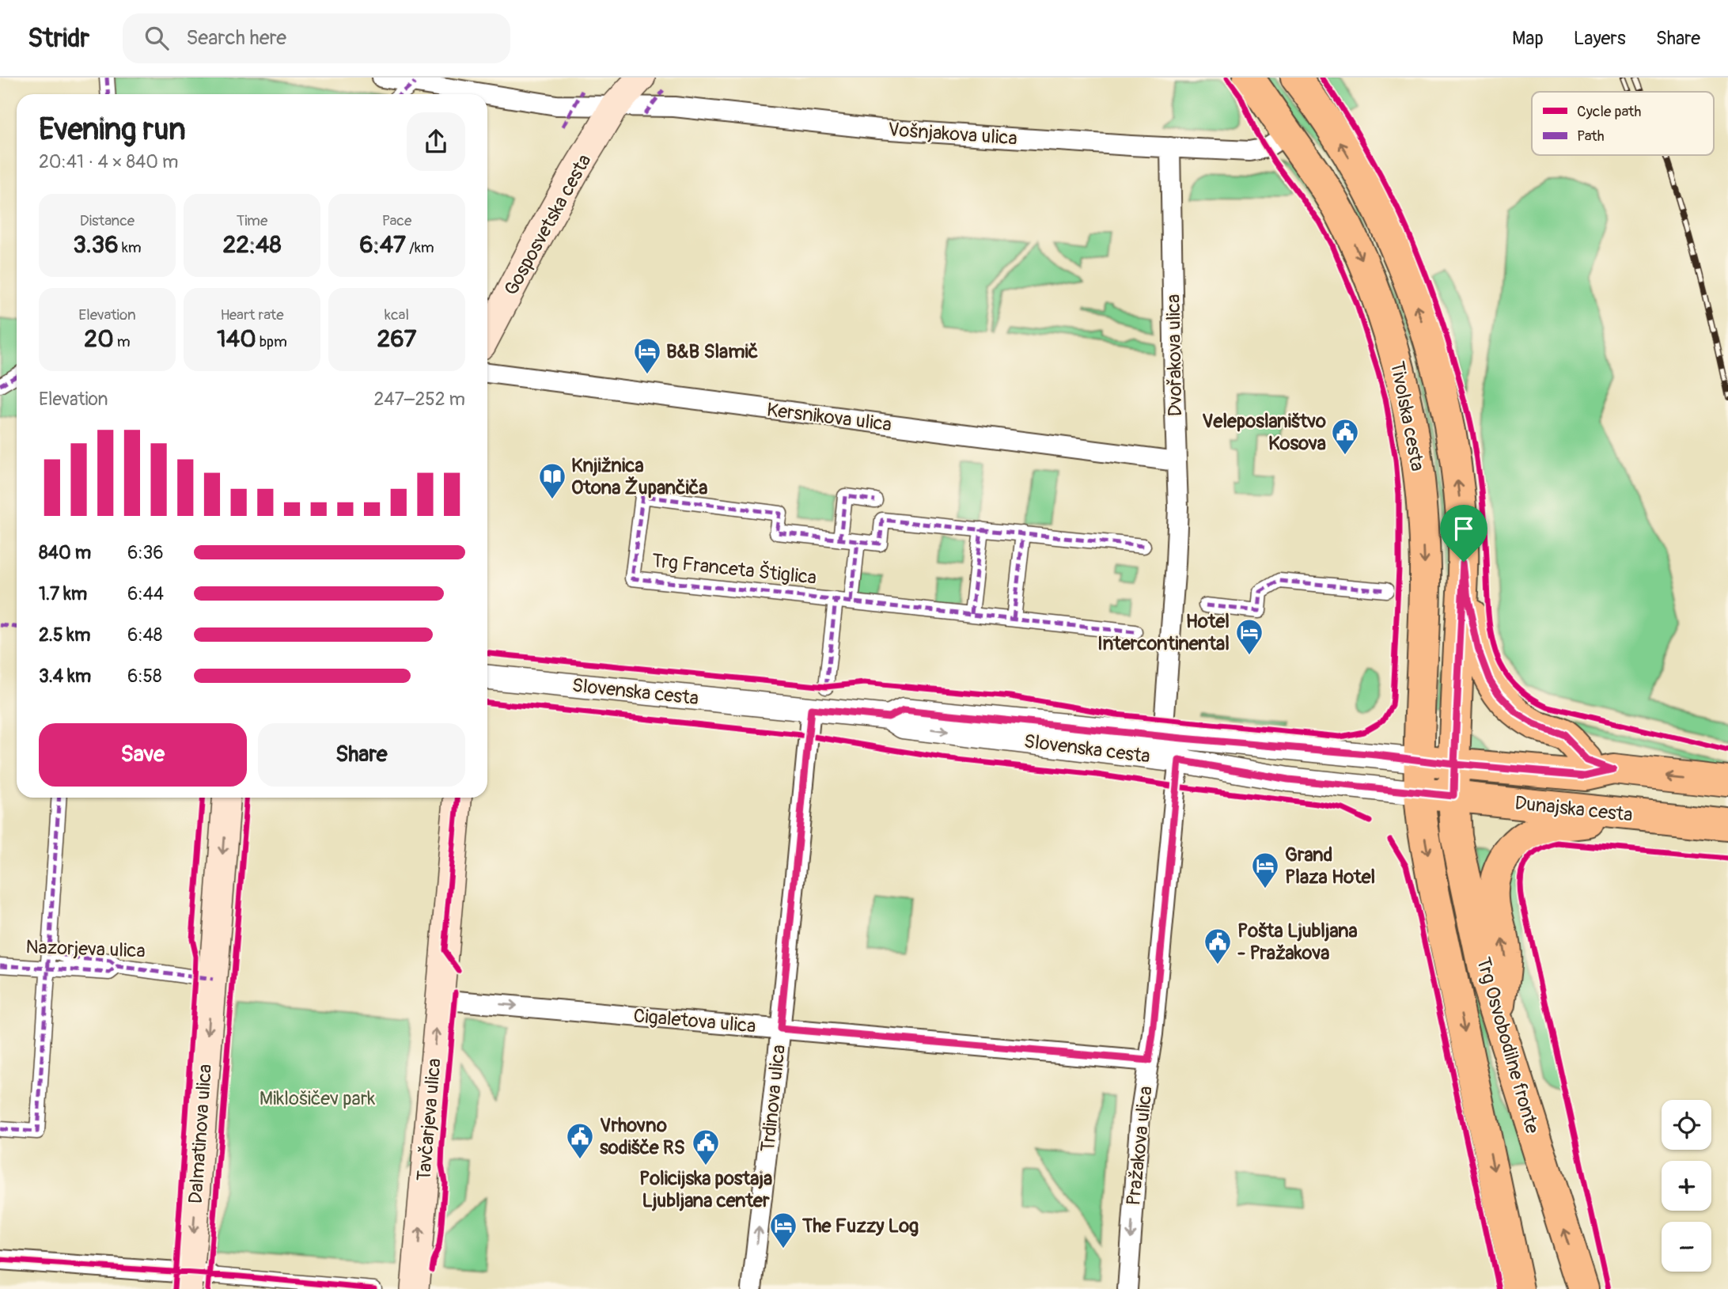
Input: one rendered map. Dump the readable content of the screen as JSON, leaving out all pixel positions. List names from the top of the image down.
{
  "streets": {
    "main road": [
      "Gosposvetska cesta",
      "Tivolska cesta",
      "Dunajska cesta",
      "Trg Osvobodilne fronte",
      "Tavčarjeva ulica",
      "Dalmatinova ulica"
    ],
    "street": [
      "Vošnjakova ulica",
      "Dvořakova ulica",
      "Kersnikova ulica",
      "Trg Franceta Štiglica",
      "Slovenska cesta",
      "Nazorjeva ulica",
      "Cigaletova ulica",
      "Trdinova ulica",
      "Pražakova ulica"
    ]
  },
  "crossings": [
    ["Vošnjakova ulica", "Gosposvetska cesta"],
    ["Vošnjakova ulica", "Dvořakova ulica"],
    ["Vošnjakova ulica", "Tivolska cesta"],
    ["Dvořakova ulica", "Kersnikova ulica"],
    ["Dvořakova ulica", "Slovenska cesta"],
    ["Dvořakova ulica", "Pražakova ulica"],
    ["Tivolska cesta", "Slovenska cesta"],
    ["Tivolska cesta", "Dunajska cesta"],
    ["Tivolska cesta", "Trg Osvobodilne fronte"],
    ["Slovenska cesta", "Dunajska cesta"],
    ["Slovenska cesta", "Trg Osvobodilne fronte"],
    ["Slovenska cesta", "Trdinova ulica"],
    ["Slovenska cesta", "Pražakova ulica"],
    ["Dunajska cesta", "Trg Osvobodilne fronte"],
    ["Nazorjeva ulica", "Dalmatinova ulica"],
    ["Cigaletova ulica", "Trdinova ulica"],
    ["Cigaletova ulica", "Tavčarjeva ulica"],
    ["Cigaletova ulica", "Pražakova ulica"]
  ],
  "one_way": [
    "Cigaletova ulica",
    "Trdinova ulica",
    "Tavčarjeva ulica",
    "Dalmatinova ulica",
    "Pražakova ulica"
  ],
  "parks": ["Miklošičev park"],
  "places": {
    "hotel": [
      "B&B Slamič",
      "Hotel Intercontinental",
      "Grand Plaza Hotel",
      "The Fuzzy Log"
    ],
    "public building": [
      "Veleposlaništvo Kosova",
      "Pošta Ljubljana - Pražakova",
      "Vrhovno sodišče RS",
      "Policijska postaja Ljubljana center"
    ],
    "library": ["Knjižnica Otona Župančiča"]
  },
  "legend": ["Cycle path", "Path"],
  "page": {
    "header": "Stridr",
    "search": "Search here",
    "nav": ["Map", "Layers", "Share"],
    "heading": ["Evening run", "20:41 · 4 × 840 m"],
    "stats": [
      ["Distance", "3.36 km"],
      ["Time", "22:48"],
      ["Pace", "6:47 /km"],
      ["Elevation", "20 m"],
      ["Heart rate", "140 bpm"],
      ["kcal", "267"]
    ],
    "chart": ["Elevation", "247–252 m"],
    "list": [
      {
        "name": "840 m",
        "note": "6:36"
      },
      {
        "name": "1.7 km",
        "note": "6:44"
      },
      {
        "name": "2.5 km",
        "note": "6:48"
      },
      {
        "name": "3.4 km",
        "note": "6:58"
      }
    ],
    "buttons": ["Save", "Share"],
    "map_buttons": ["+", "−"]
  }
}
